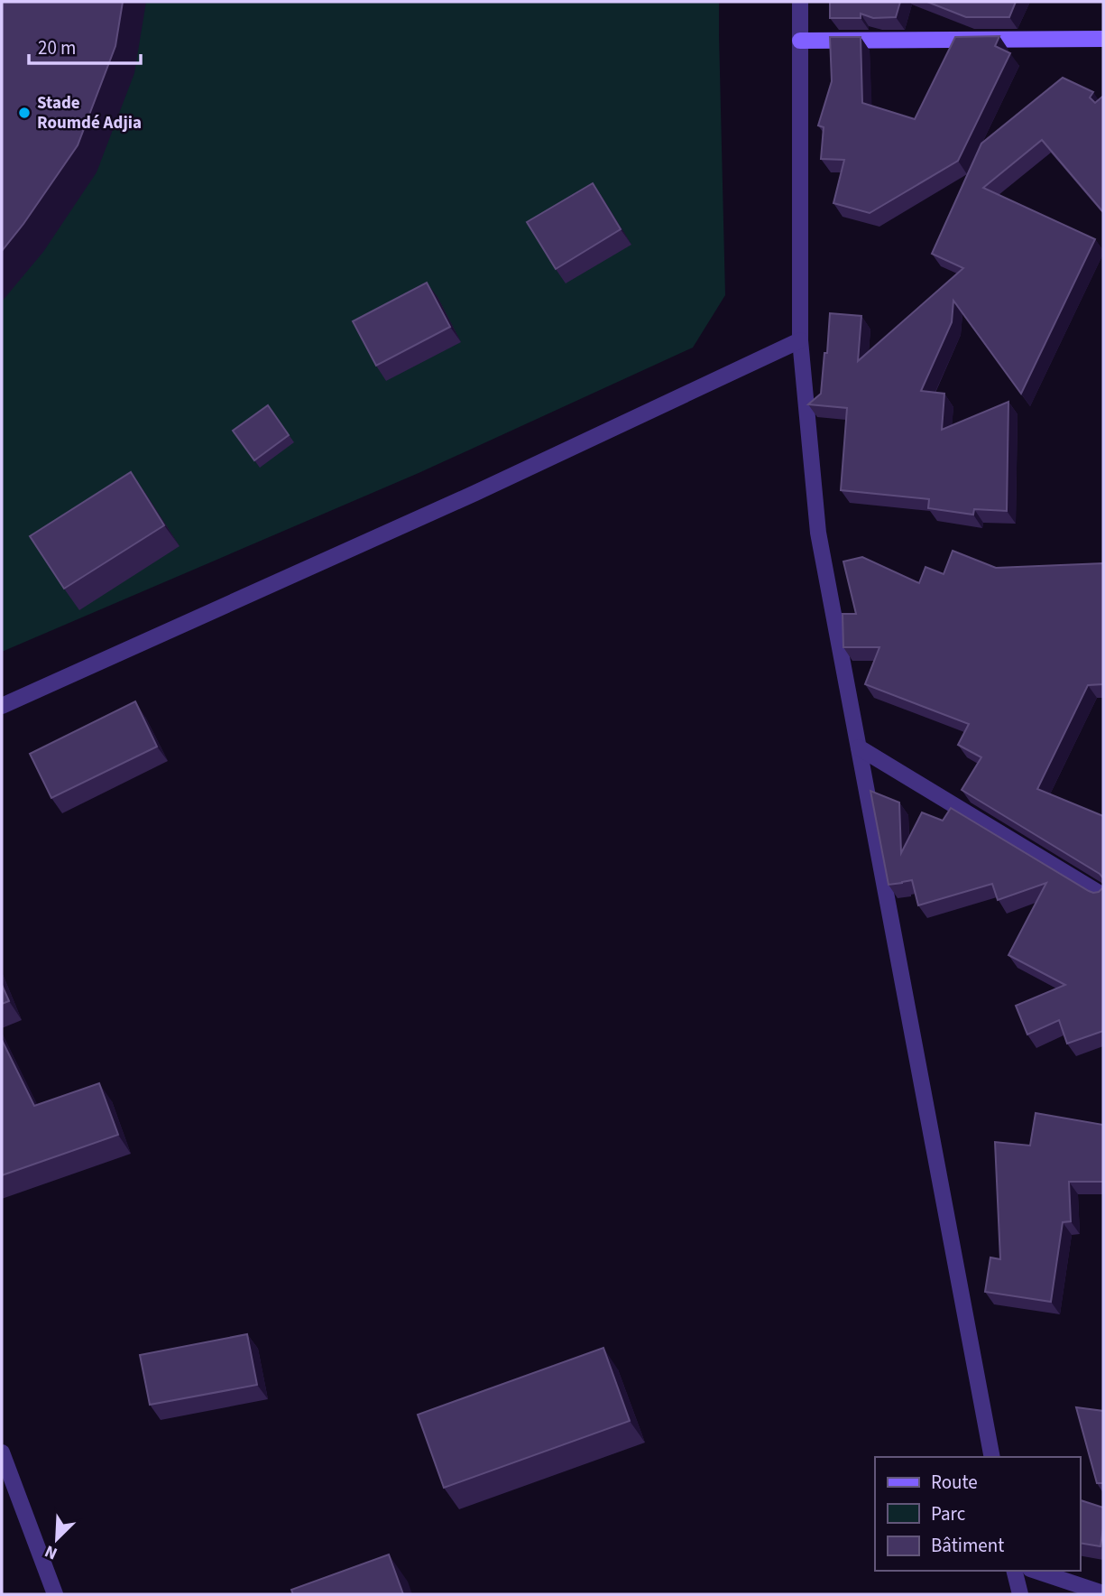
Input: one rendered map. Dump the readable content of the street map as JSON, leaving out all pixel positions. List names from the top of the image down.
{
  "places": ["Stade Roumdé Adjia"],
  "legend": ["Route", "Parc", "Bâtiment"],
  "scale_bar": "20 m",
  "north": "bottom left"
}
